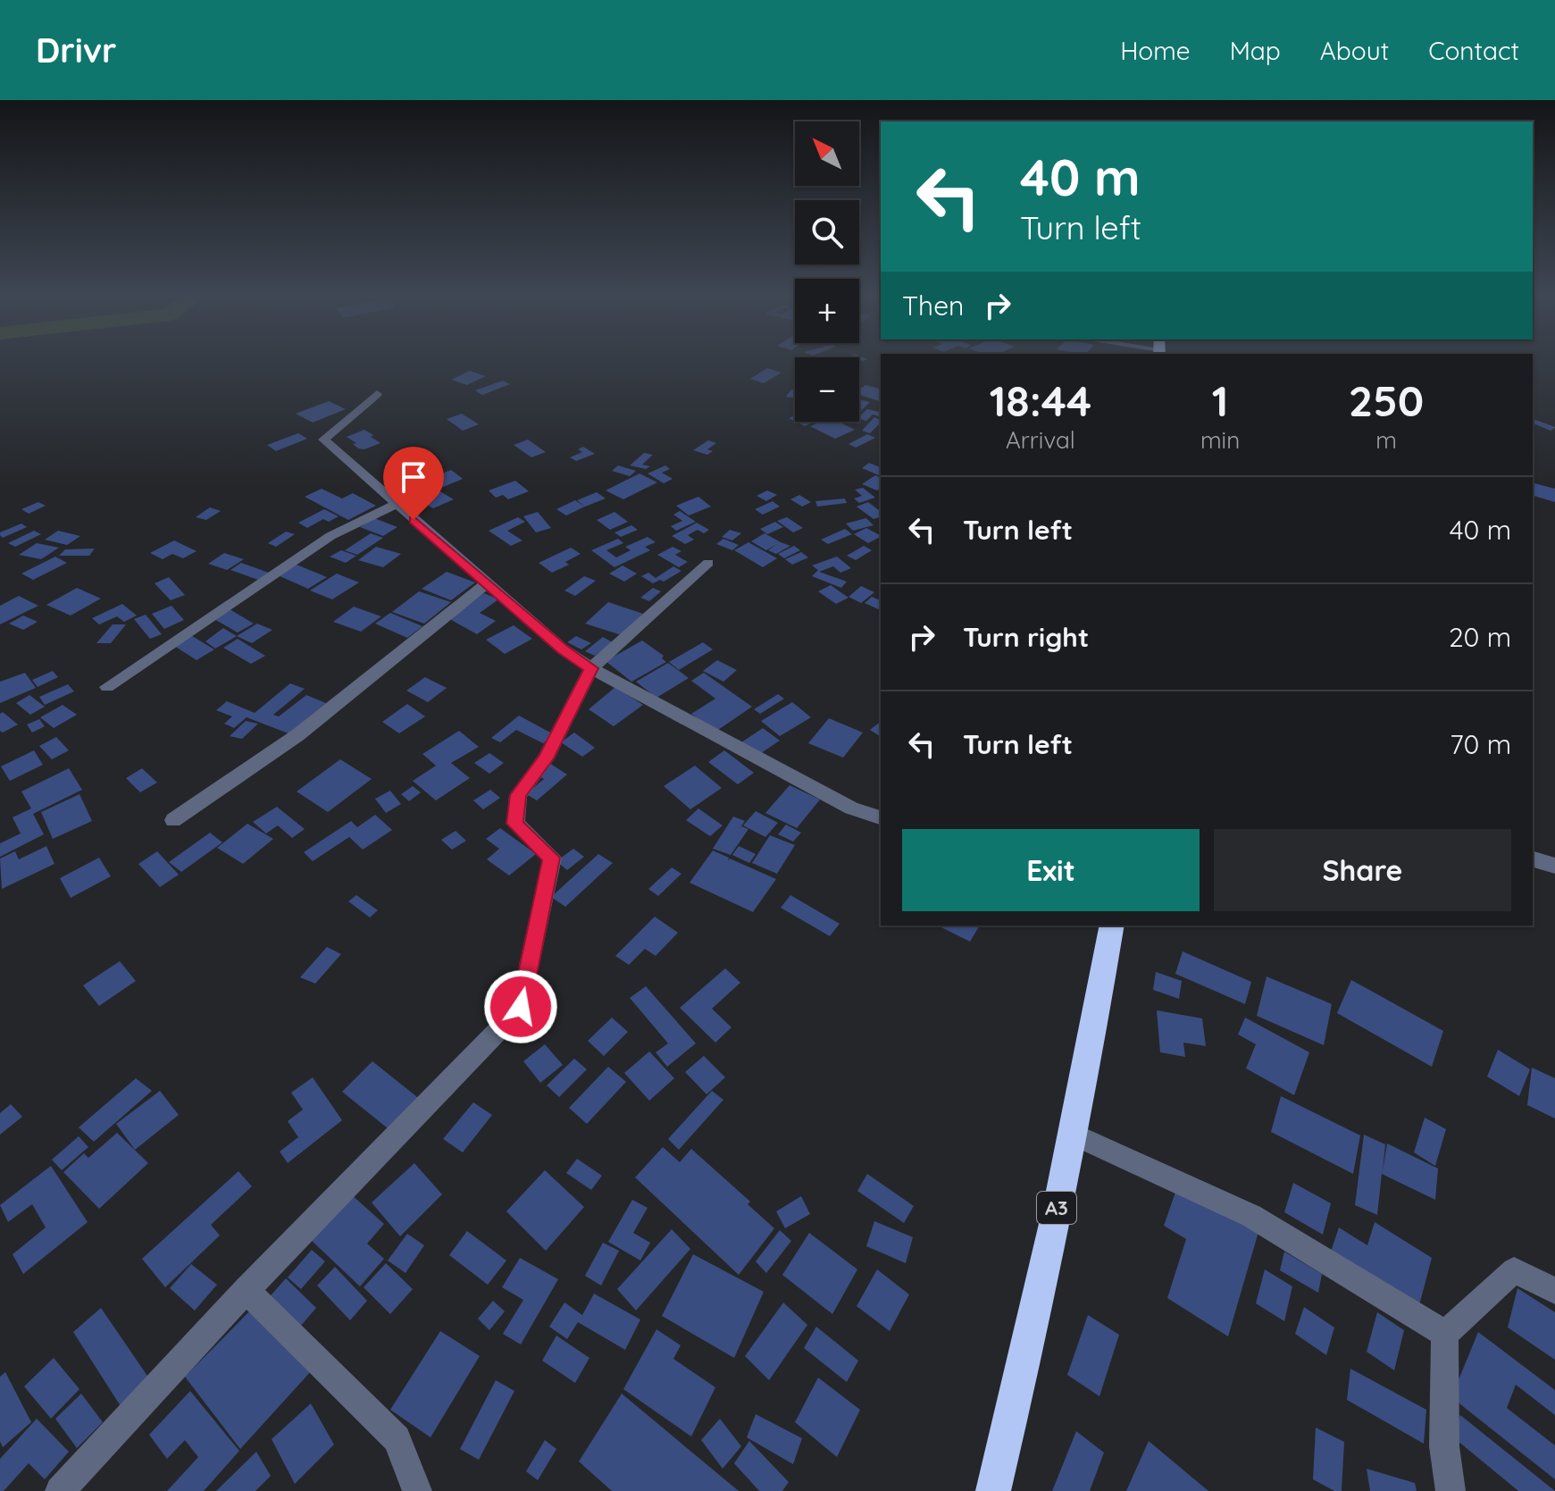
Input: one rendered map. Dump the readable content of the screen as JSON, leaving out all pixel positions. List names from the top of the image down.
{
  "streets": {
    "highway": ["A3"]
  },
  "north": "top left",
  "page": {
    "header": "Drivr",
    "nav": [
      "Home",
      "Map",
      "About",
      "Contact"
    ],
    "map_buttons": ["+", "−"],
    "turn": ["40 m", "Turn left"],
    "then": "Then",
    "eta": [
      "18:44",
      "Arrival",
      "1",
      "min",
      "250",
      "m"
    ],
    "list": [
      {
        "name": "Turn left",
        "value": "40 m"
      },
      {
        "name": "Turn right",
        "value": "20 m"
      },
      {
        "name": "Turn left",
        "value": "70 m"
      }
    ],
    "buttons": ["Exit", "Share"]
  }
}
